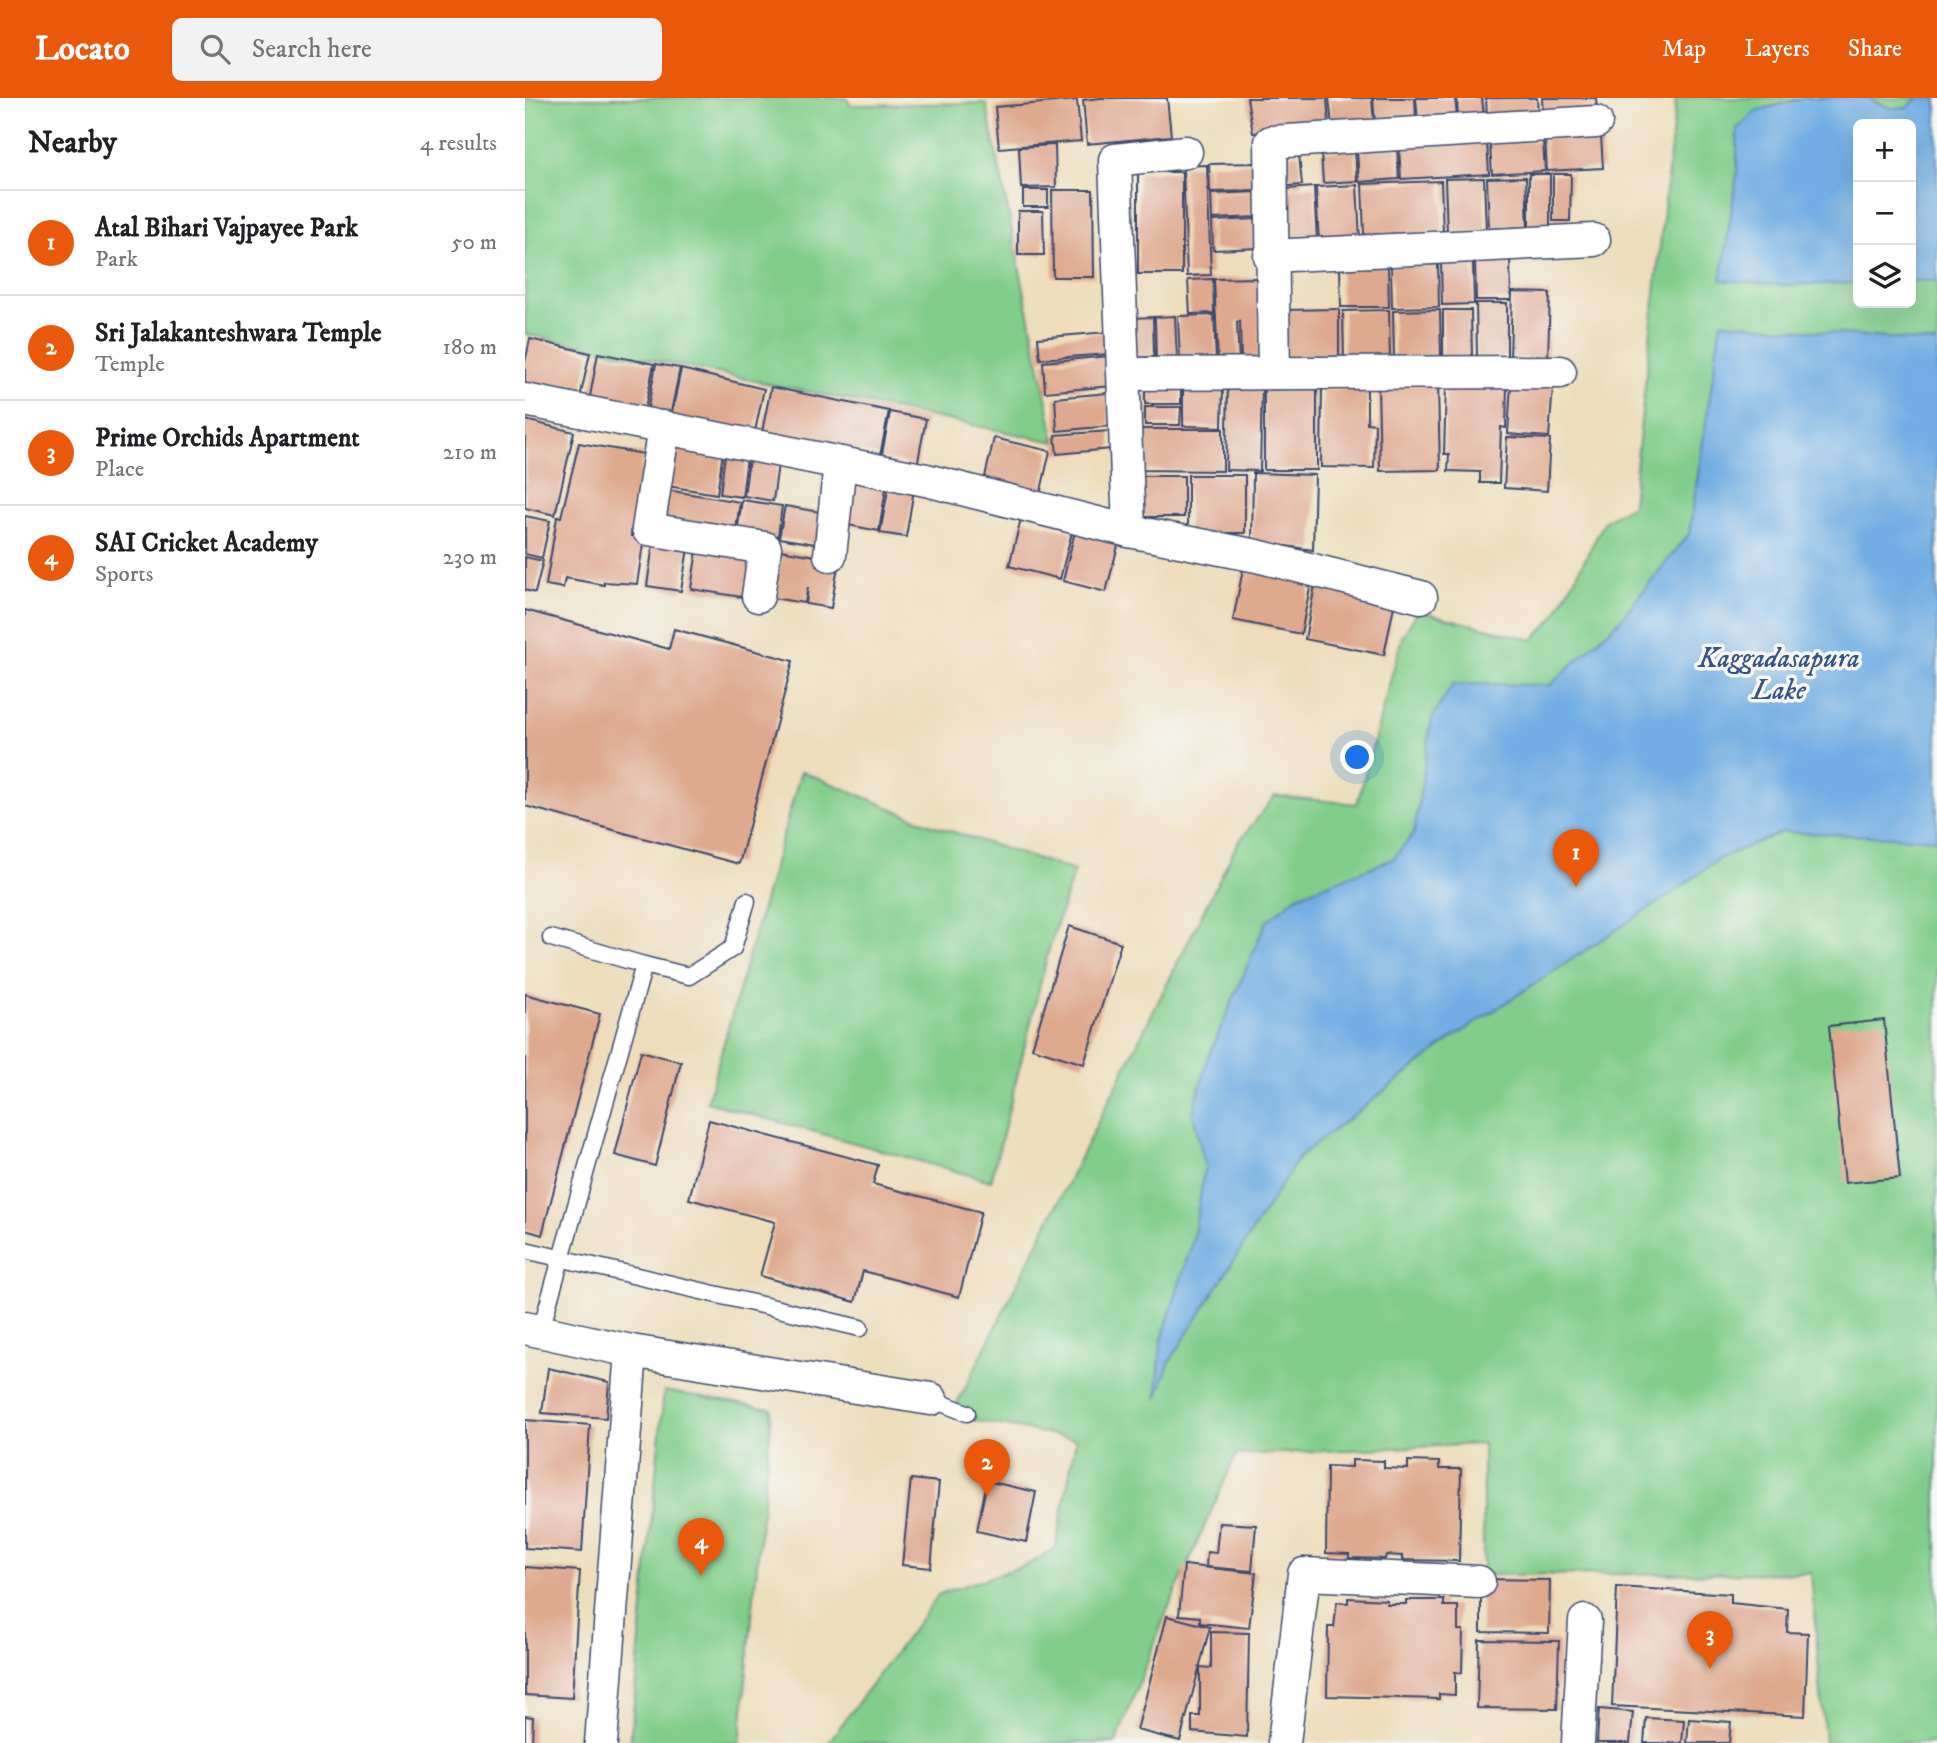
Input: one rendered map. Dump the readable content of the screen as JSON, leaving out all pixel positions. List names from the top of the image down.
{
  "water": ["Kaggadasapura Lake"],
  "page": {
    "header": "Locato",
    "search": "Search here",
    "nav": ["Map", "Layers", "Share"],
    "heading": ["Nearby", "4 results"],
    "map_buttons": ["+", "−"],
    "list": [
      {
        "mark": "1",
        "name": "Atal Bihari Vajpayee Park",
        "note": "Park",
        "value": "50 m"
      },
      {
        "mark": "2",
        "name": "Sri Jalakanteshwara Temple",
        "note": "Temple",
        "value": "180 m"
      },
      {
        "mark": "3",
        "name": "Prime Orchids Apartment",
        "note": "Place",
        "value": "210 m"
      },
      {
        "mark": "4",
        "name": "SAI Cricket Academy",
        "note": "Sports",
        "value": "230 m"
      }
    ],
    "pins": [
      "1",
      "2",
      "4",
      "3"
    ]
  }
}
